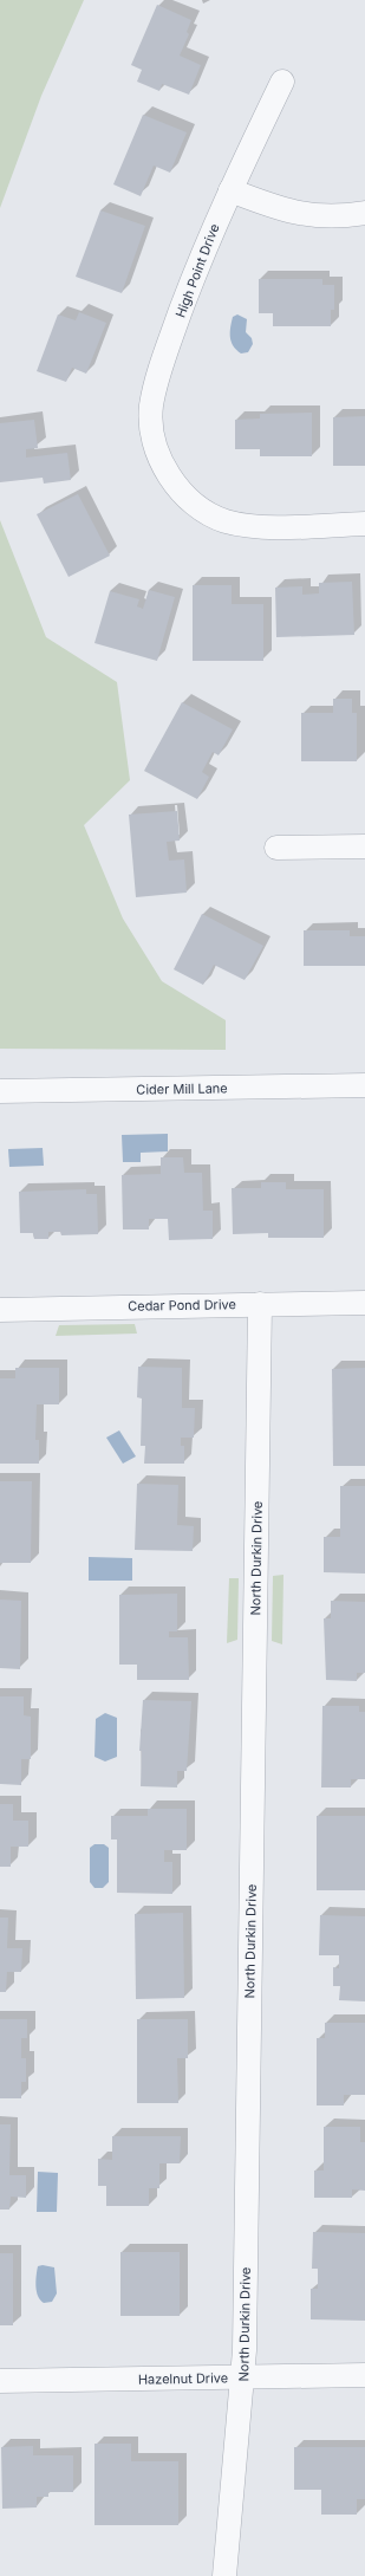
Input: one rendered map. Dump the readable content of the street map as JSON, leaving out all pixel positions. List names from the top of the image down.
{
  "streets": {
    "street": [
      "High Point Drive",
      "Cider Mill Lane",
      "Cedar Pond Drive",
      "North Durkin Drive",
      "Hazelnut Drive"
    ]
  },
  "crossings": [
    ["Cedar Pond Drive", "North Durkin Drive"],
    ["North Durkin Drive", "Hazelnut Drive"]
  ]
}
